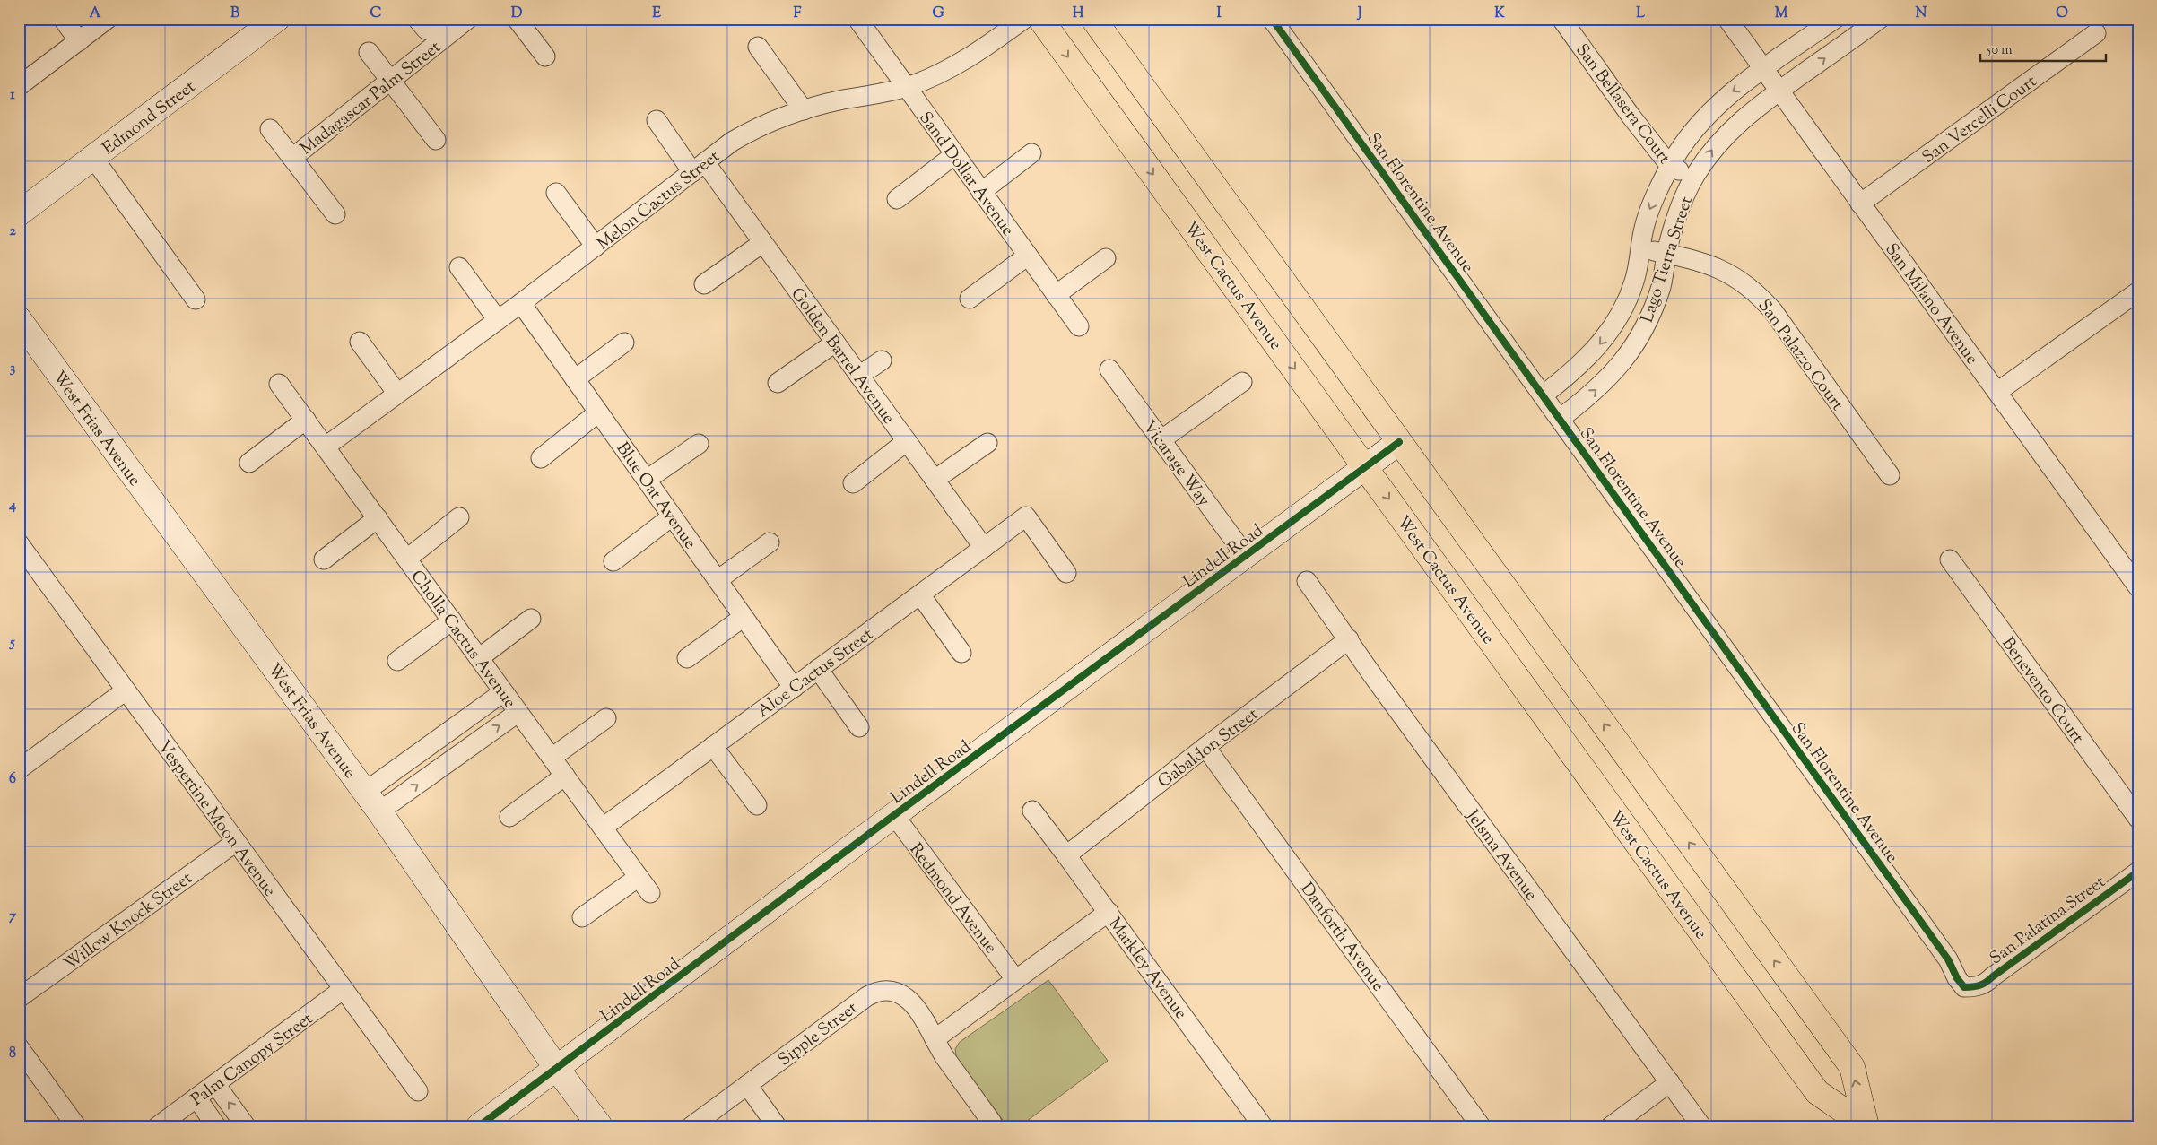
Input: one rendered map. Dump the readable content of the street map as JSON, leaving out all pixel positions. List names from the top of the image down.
{
  "streets": {
    "main road": ["West Cactus Avenue"],
    "street": [
      "Madagascar Palm Street",
      "San Bellasera Court",
      "Edmond Street",
      "San Vercelli Court",
      "Sand Dollar Avenue",
      "Melon Cactus Street",
      "San Florentine Avenue",
      "Lago Tierra Street",
      "San Milano Avenue",
      "San Palazzo Court",
      "Golden Barrel Avenue",
      "West Frias Avenue",
      "Vicarage Way",
      "Blue Oat Avenue",
      "Lindell Road",
      "Cholla Cactus Avenue",
      "Aloe Cactus Street",
      "Benevento Court",
      "Gabaldon Street",
      "Vespertine Moon Avenue",
      "Jelsma Avenue",
      "Redmond Avenue",
      "San Palatina Street",
      "Willow Knock Street",
      "Danforth Avenue",
      "Markley Avenue",
      "Sipple Street",
      "Palm Canopy Street"
    ]
  },
  "crossings": [
    ["San Bellasera Court", "Lago Tierra Street"],
    ["San Vercelli Court", "San Milano Avenue"],
    ["Sand Dollar Avenue", "Melon Cactus Street"],
    ["Melon Cactus Street", "Golden Barrel Avenue"],
    ["Melon Cactus Street", "Blue Oat Avenue"],
    ["Melon Cactus Street", "Cholla Cactus Avenue"],
    ["San Florentine Avenue", "Lago Tierra Street"],
    ["San Florentine Avenue", "San Palatina Street"],
    ["Lago Tierra Street", "San Milano Avenue"],
    ["Lago Tierra Street", "San Palazzo Court"],
    ["West Cactus Avenue", "Lindell Road"],
    ["Golden Barrel Avenue", "Aloe Cactus Street"],
    ["West Frias Avenue", "Lindell Road"],
    ["Vicarage Way", "Lindell Road"],
    ["Blue Oat Avenue", "Aloe Cactus Street"],
    ["Lindell Road", "Redmond Avenue"],
    ["Cholla Cactus Avenue", "Aloe Cactus Street"],
    ["Gabaldon Street", "Jelsma Avenue"],
    ["Gabaldon Street", "Danforth Avenue"],
    ["Gabaldon Street", "Markley Avenue"],
    ["Vespertine Moon Avenue", "Willow Knock Street"],
    ["Vespertine Moon Avenue", "Palm Canopy Street"]
  ],
  "scale_bar": "50 m",
  "grid": {
    "columns": [
      "A",
      "B",
      "C",
      "D",
      "E",
      "F",
      "G",
      "H",
      "I",
      "J",
      "K",
      "L",
      "M",
      "N",
      "O"
    ],
    "rows": [
      "1",
      "2",
      "3",
      "4",
      "5",
      "6",
      "7",
      "8"
    ]
  }
}
